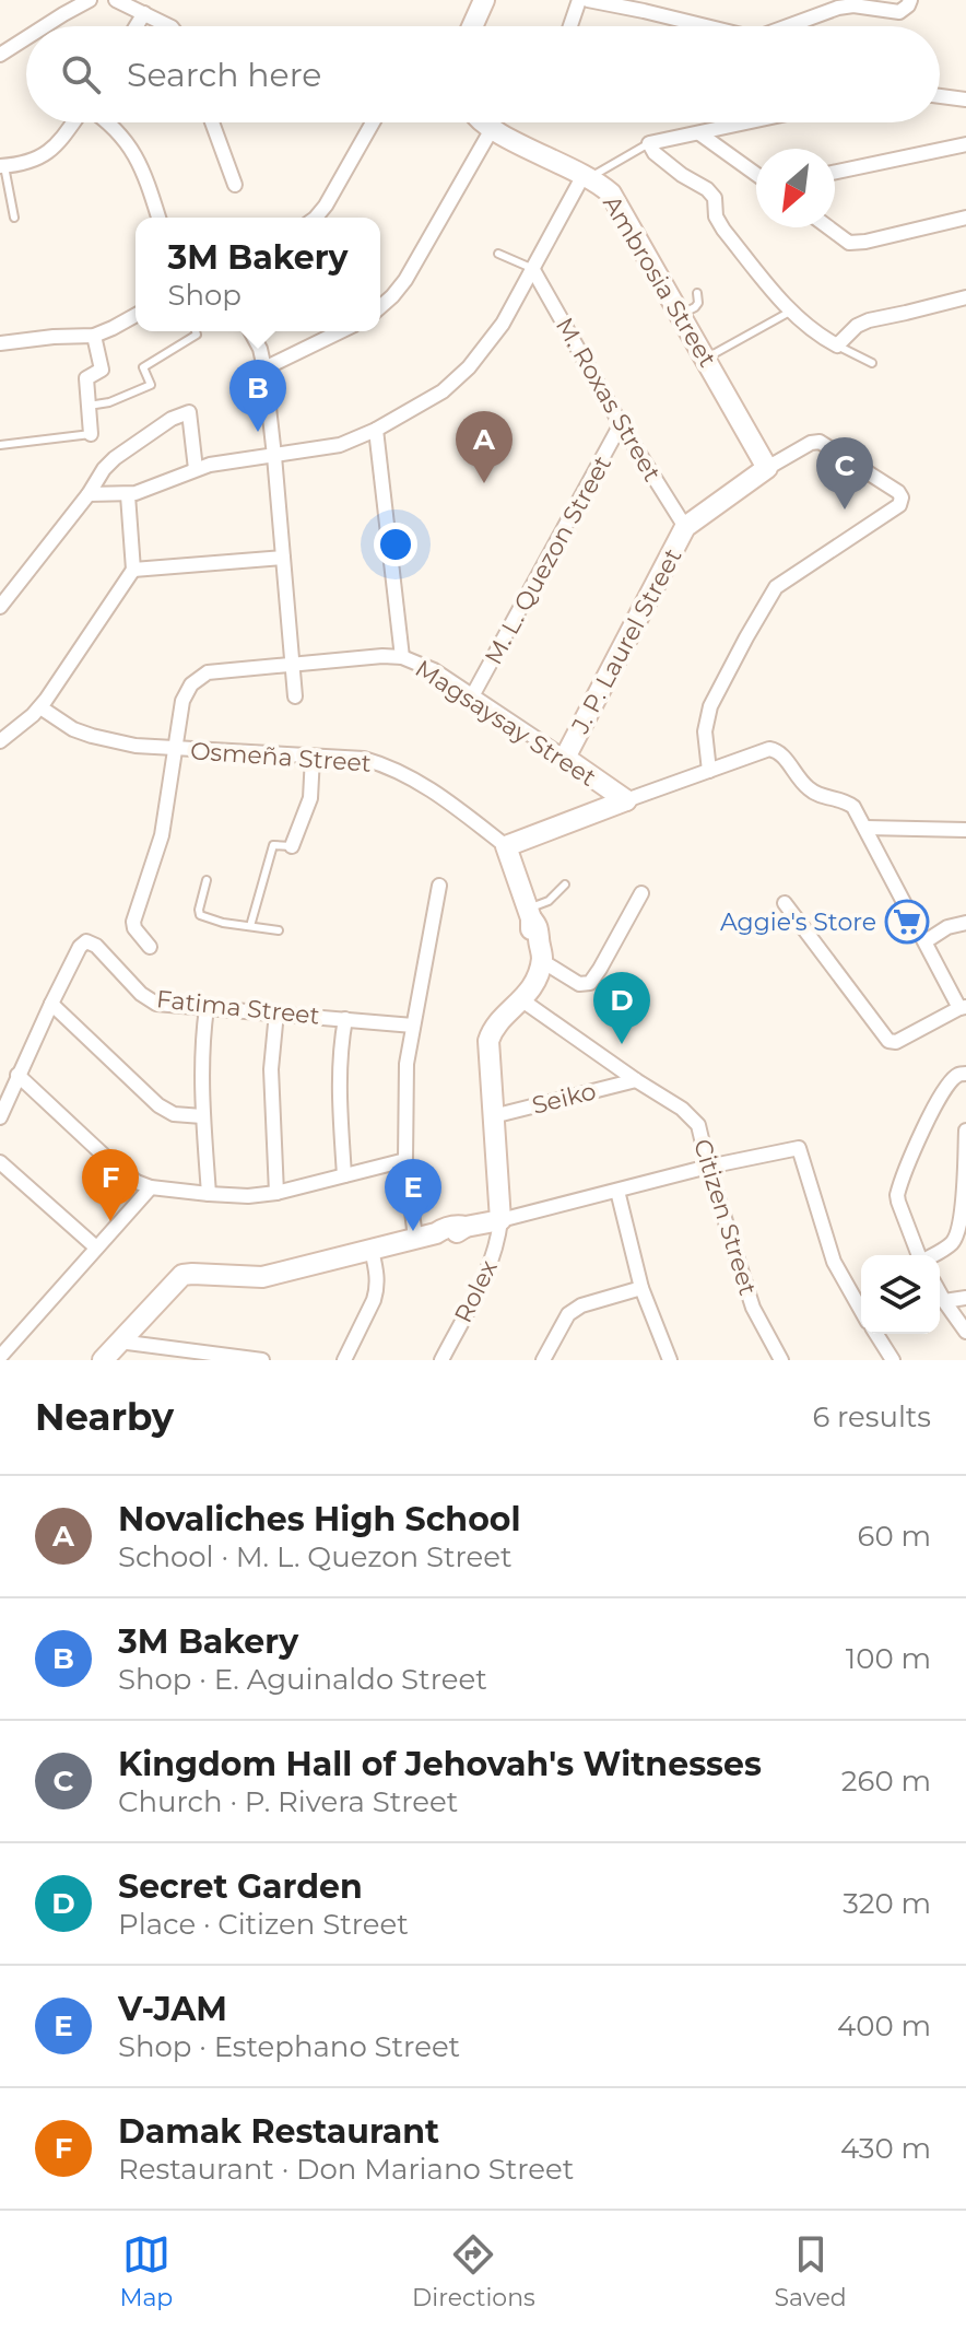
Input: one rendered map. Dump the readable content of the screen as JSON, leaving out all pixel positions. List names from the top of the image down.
{
  "streets": {
    "street": [
      "Ambrosia Street",
      "M. Roxas Street",
      "M. L. Quezon Street",
      "J. P. Laurel Street",
      "Magsaysay Street",
      "Osmeña Street",
      "Fatima Street",
      "Seiko",
      "Citizen Street",
      "Rolex"
    ]
  },
  "crossings": [
    ["Ambrosia Street", "J. P. Laurel Street"],
    ["M. Roxas Street", "M. L. Quezon Street"],
    ["M. Roxas Street", "J. P. Laurel Street"],
    ["M. L. Quezon Street", "Magsaysay Street"],
    ["J. P. Laurel Street", "Magsaysay Street"],
    ["Magsaysay Street", "Osmeña Street"],
    ["Seiko", "Citizen Street"]
  ],
  "places": {
    "supermarket": ["Aggie's Store"]
  },
  "north": "bottom left",
  "page": {
    "search": "Search here",
    "popup": ["3M Bakery", "Shop"],
    "pins": [
      "B",
      "A",
      "C",
      "D",
      "F",
      "E"
    ],
    "heading": ["Nearby", "6 results"],
    "list": [
      {
        "mark": "A",
        "name": "Novaliches High School",
        "note": "School · M. L. Quezon Street",
        "value": "60 m"
      },
      {
        "mark": "B",
        "name": "3M Bakery",
        "note": "Shop · E. Aguinaldo Street",
        "value": "100 m"
      },
      {
        "mark": "C",
        "name": "Kingdom Hall of Jehovah's Witnesses",
        "note": "Church · P. Rivera Street",
        "value": "260 m"
      },
      {
        "mark": "D",
        "name": "Secret Garden",
        "note": "Place · Citizen Street",
        "value": "320 m"
      },
      {
        "mark": "E",
        "name": "V-JAM",
        "note": "Shop · Estephano Street",
        "value": "400 m"
      },
      {
        "mark": "F",
        "name": "Damak Restaurant",
        "note": "Restaurant · Don Mariano Street",
        "value": "430 m"
      }
    ],
    "nav": ["Map", "Directions", "Saved"]
  }
}
